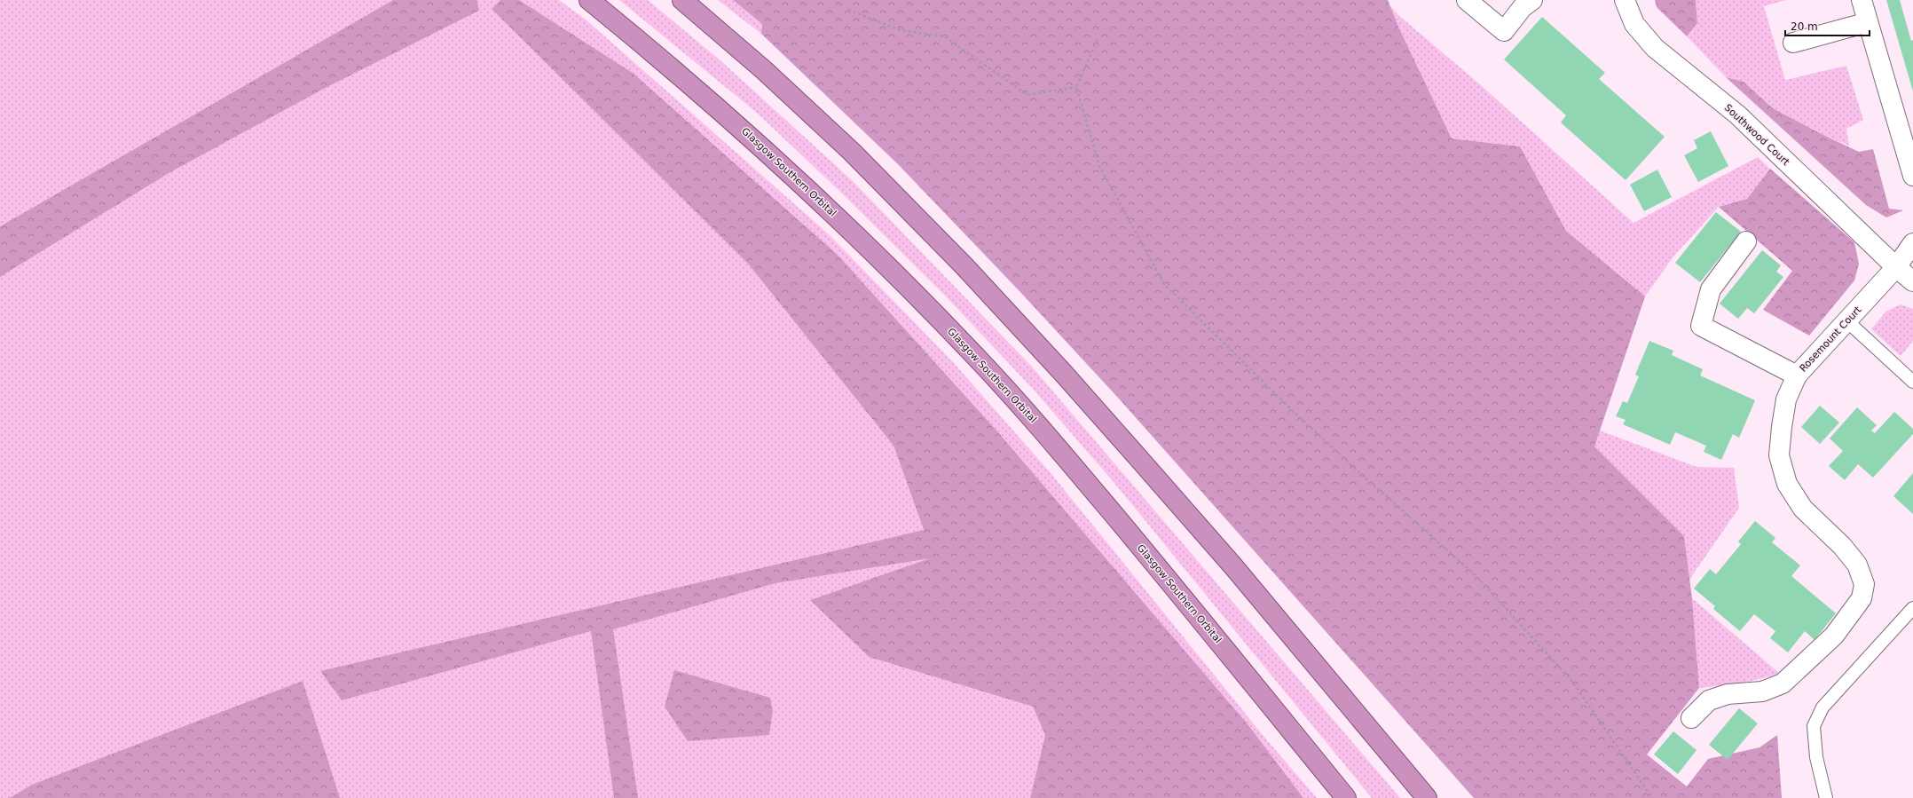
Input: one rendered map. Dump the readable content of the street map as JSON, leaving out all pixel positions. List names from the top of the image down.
{
  "streets": {
    "highway": ["Glasgow Southern Orbital"],
    "street": ["Southwood Court", "Rosemount Court"]
  },
  "crossings": [
    ["Southwood Court", "Rosemount Court"]
  ],
  "scale_bar": "20 m"
}
